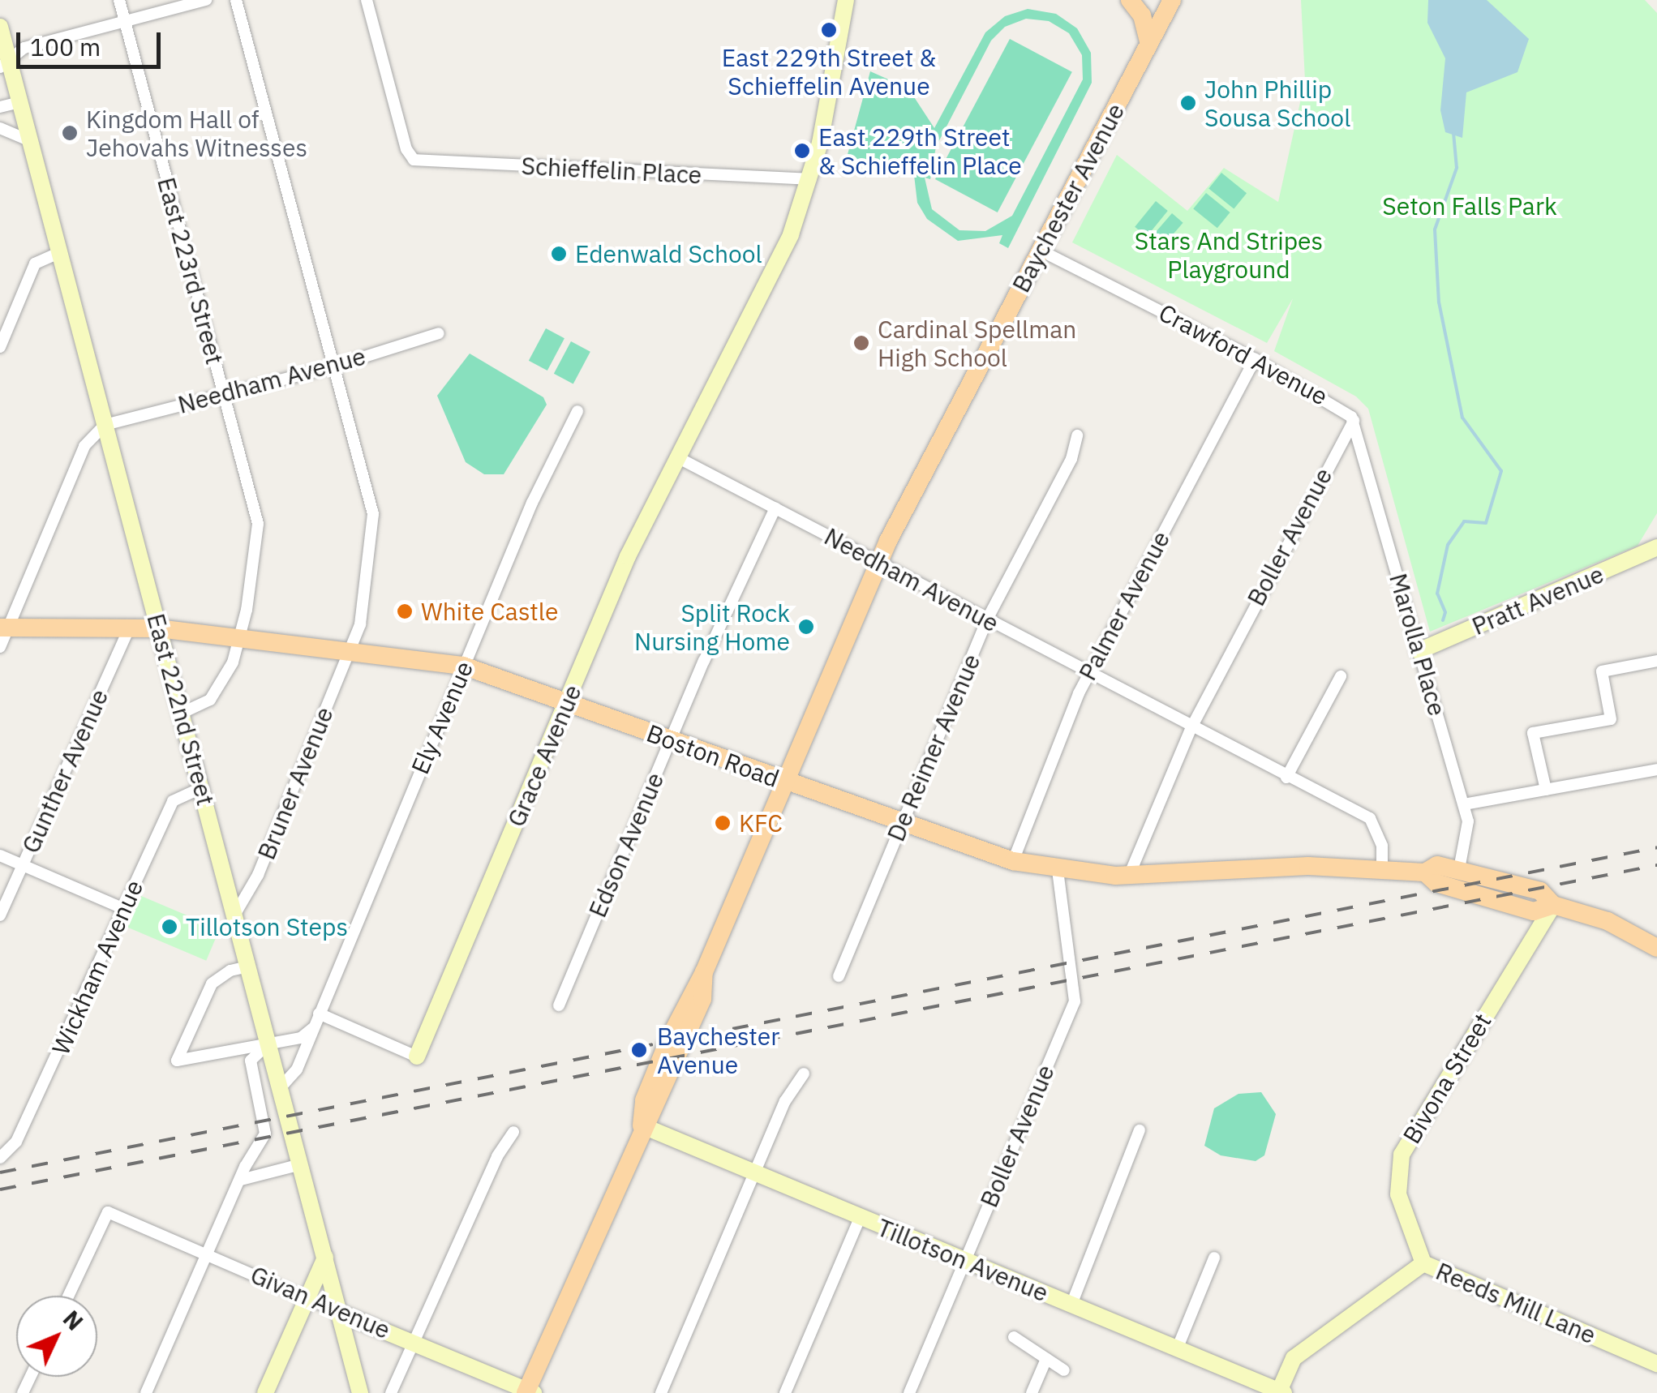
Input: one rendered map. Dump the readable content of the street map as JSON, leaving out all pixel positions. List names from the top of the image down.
{
  "streets": {
    "main road": ["Baychester Avenue", "Boston Road"],
    "street": [
      "Schieffelin Place",
      "East 223rd Street",
      "Crawford Avenue",
      "Needham Avenue",
      "Boller Avenue",
      "Pratt Avenue",
      "Palmer Avenue",
      "Marolla Place",
      "East 222nd Street",
      "Ely Avenue",
      "De Reimer Avenue",
      "Grace Avenue",
      "Gunther Avenue",
      "Bruner Avenue",
      "Edson Avenue",
      "Wickham Avenue",
      "Bivona Street",
      "Tillotson Avenue",
      "Givan Avenue",
      "Reeds Mill Lane"
    ]
  },
  "crossings": [
    ["Baychester Avenue", "Crawford Avenue"],
    ["Baychester Avenue", "Needham Avenue"],
    ["Baychester Avenue", "Boston Road"],
    ["Baychester Avenue", "Tillotson Avenue"],
    ["Baychester Avenue", "Givan Avenue"],
    ["East 223rd Street", "Needham Avenue"],
    ["East 223rd Street", "Boston Road"],
    ["Crawford Avenue", "Boller Avenue"],
    ["Crawford Avenue", "Palmer Avenue"],
    ["Crawford Avenue", "Marolla Place"],
    ["Needham Avenue", "Boller Avenue"],
    ["Needham Avenue", "Palmer Avenue"],
    ["Needham Avenue", "East 222nd Street"],
    ["Needham Avenue", "De Reimer Avenue"],
    ["Needham Avenue", "Grace Avenue"],
    ["Needham Avenue", "Boston Road"],
    ["Needham Avenue", "Bruner Avenue"],
    ["Needham Avenue", "Edson Avenue"],
    ["Boller Avenue", "Marolla Place"],
    ["Boller Avenue", "Boston Road"],
    ["Boller Avenue", "Tillotson Avenue"],
    ["Pratt Avenue", "Marolla Place"],
    ["Palmer Avenue", "Boston Road"],
    ["Marolla Place", "Boston Road"],
    ["East 222nd Street", "Ely Avenue"],
    ["East 222nd Street", "Boston Road"],
    ["East 222nd Street", "Bruner Avenue"],
    ["East 222nd Street", "Wickham Avenue"],
    ["East 222nd Street", "Givan Avenue"],
    ["Ely Avenue", "Boston Road"],
    ["De Reimer Avenue", "Boston Road"],
    ["Grace Avenue", "Boston Road"],
    ["Boston Road", "Gunther Avenue"],
    ["Boston Road", "Bruner Avenue"],
    ["Boston Road", "Edson Avenue"],
    ["Boston Road", "Bivona Street"],
    ["Bivona Street", "Reeds Mill Lane"],
    ["Tillotson Avenue", "Reeds Mill Lane"]
  ],
  "parks": ["Seton Falls Park", "Stars And Stripes Playground"],
  "places": [
    "East 229th Street & Schieffelin Avenue",
    "John Phillip Sousa School",
    "Kingdom Hall of Jehovahs Witnesses",
    "East 229th Street & Schieffelin Place",
    "Edenwald School",
    "Cardinal Spellman High School",
    "White Castle",
    "Split Rock Nursing Home",
    "KFC",
    "Tillotson Steps",
    "Baychester Avenue"
  ],
  "scale_bar": "100 m",
  "north": "top right"
}
